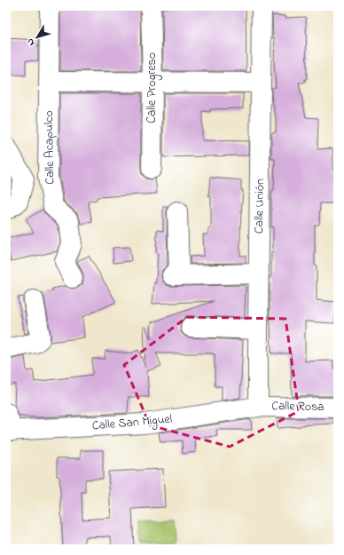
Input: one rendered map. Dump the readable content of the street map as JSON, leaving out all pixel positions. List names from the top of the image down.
{
  "streets": {
    "street": [
      "Calle Progreso",
      "Calle Acapulco",
      "Calle Unión",
      "Calle Rosa",
      "Calle San Miguel"
    ]
  },
  "crossings": [
    ["Calle Unión", "Calle Rosa"],
    ["Calle Unión", "Calle San Miguel"],
    ["Calle Rosa", "Calle San Miguel"]
  ],
  "north": "bottom left"
}
